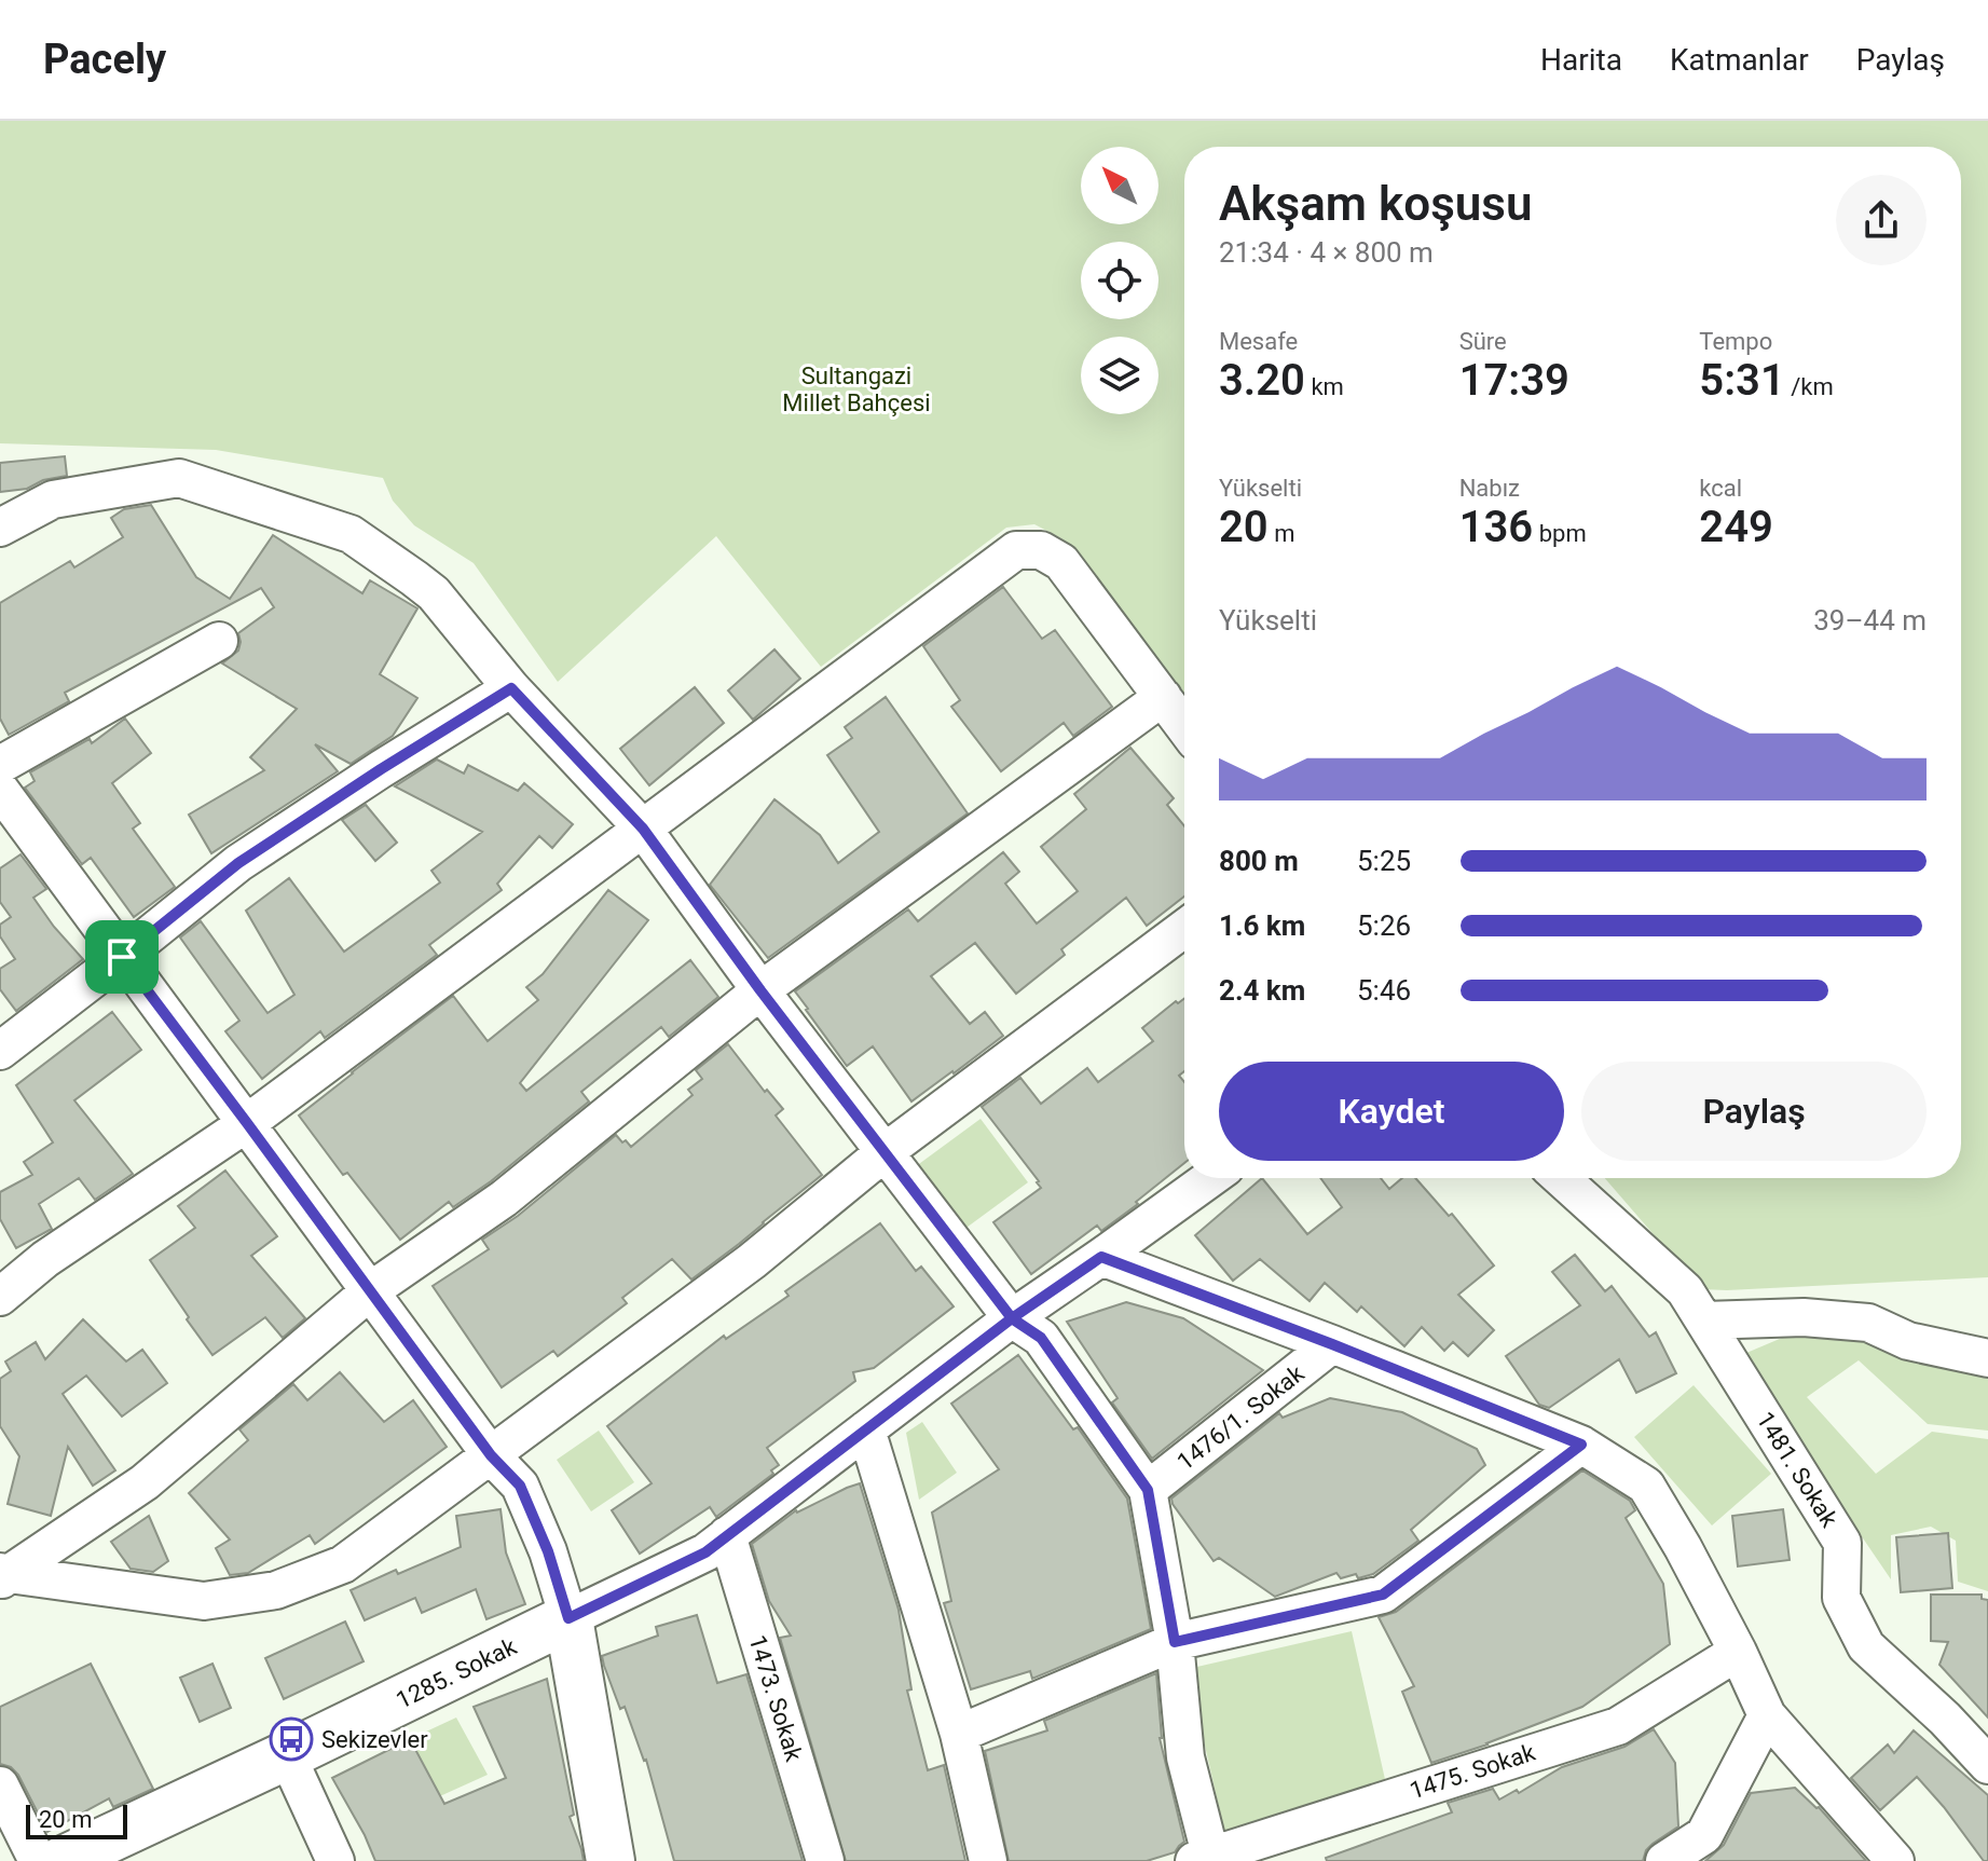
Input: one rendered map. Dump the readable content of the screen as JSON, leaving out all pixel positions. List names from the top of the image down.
{
  "streets": {
    "street": [
      "1476/1. Sokak",
      "1481. Sokak",
      "1285. Sokak",
      "1473. Sokak",
      "1475. Sokak"
    ]
  },
  "parks": ["Sultangazi Millet Bahçesi"],
  "places": {
    "bus stop": ["Sekizevler"]
  },
  "scale_bar": "20 m",
  "north": "top left",
  "page": {
    "header": "Pacely",
    "nav": ["Harita", "Katmanlar", "Paylaş"],
    "heading": ["Akşam koşusu", "21:34 · 4 × 800 m"],
    "stats": [
      ["Mesafe", "3.20 km"],
      ["Süre", "17:39"],
      ["Tempo", "5:31 /km"],
      ["Yükselti", "20 m"],
      ["Nabız", "136 bpm"],
      ["kcal", "249"]
    ],
    "chart": ["Yükselti", "39–44 m"],
    "list": [
      {
        "name": "800 m",
        "note": "5:25"
      },
      {
        "name": "1.6 km",
        "note": "5:26"
      },
      {
        "name": "2.4 km",
        "note": "5:46"
      }
    ],
    "buttons": ["Kaydet", "Paylaş"],
    "scale": "20 m"
  }
}
